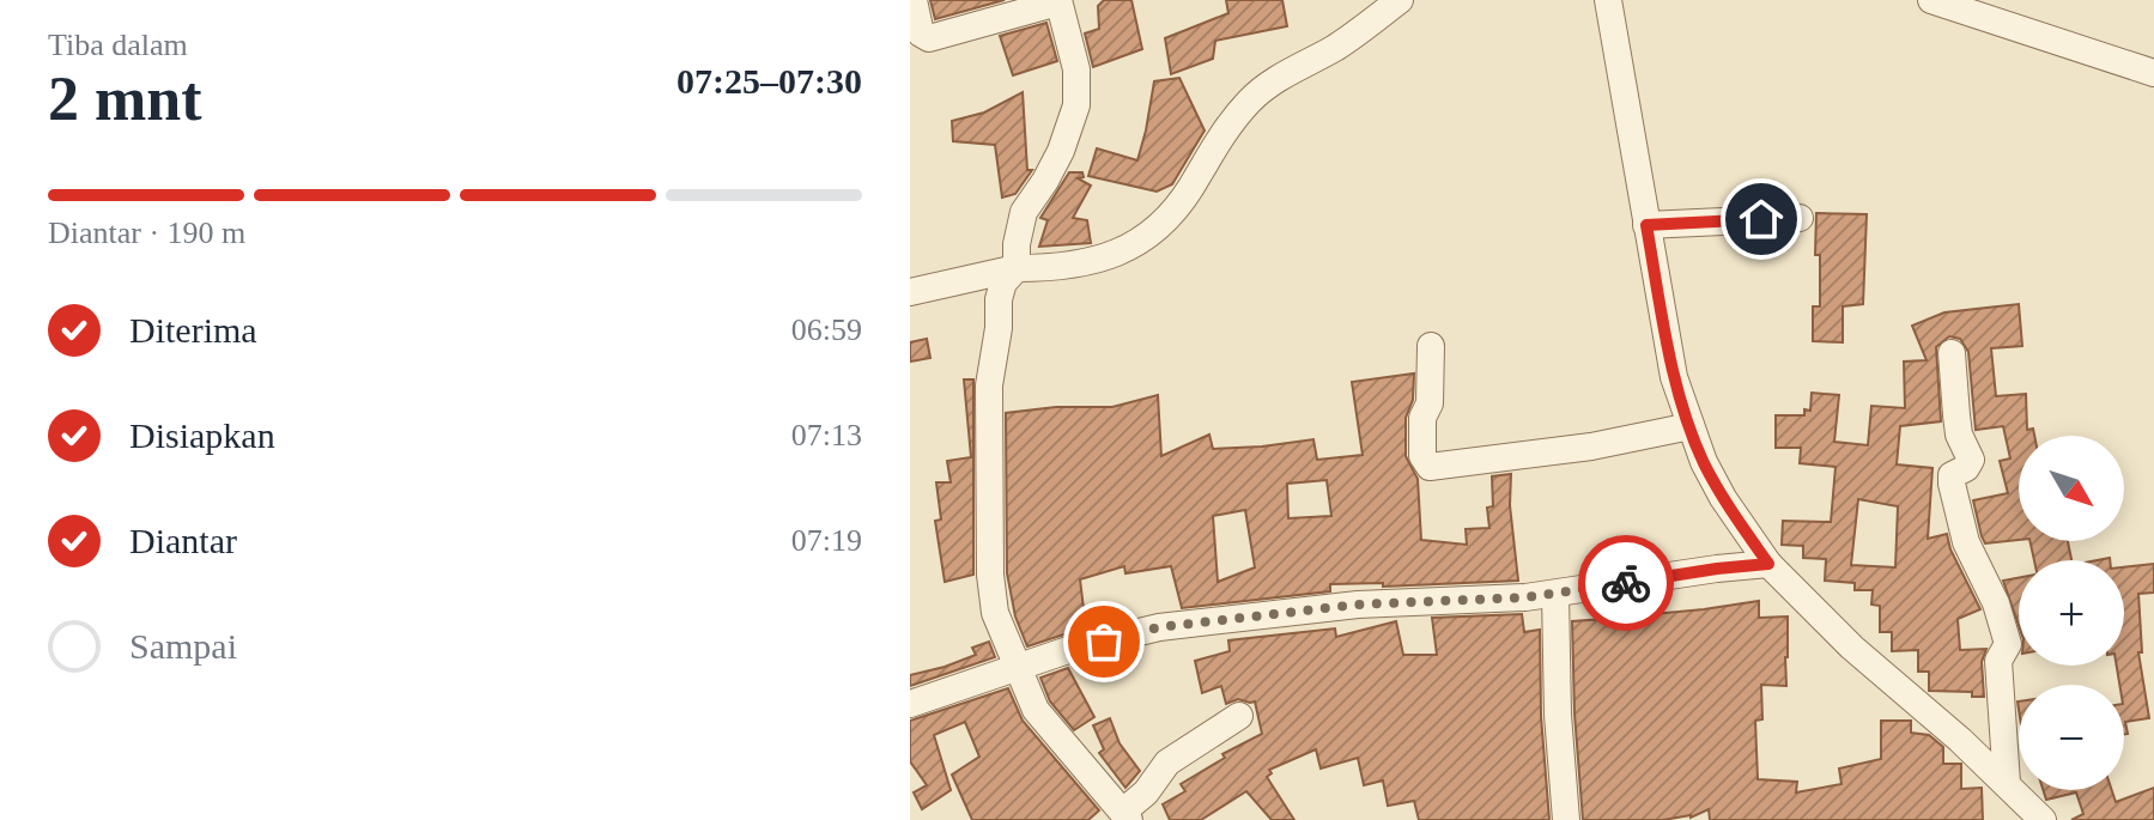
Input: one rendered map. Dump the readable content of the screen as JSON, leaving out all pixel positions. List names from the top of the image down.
{
  "north": "bottom right",
  "page": {
    "heading": ["2 mnt", "Tiba dalam", "07:25–07:30"],
    "bar": "Diantar · 190 m",
    "list": [
      ["Diterima", "06:59"],
      ["Disiapkan", "07:13"],
      ["Diantar", "07:19"],
      "Sampai"
    ],
    "map_buttons": ["+", "−"]
  }
}
